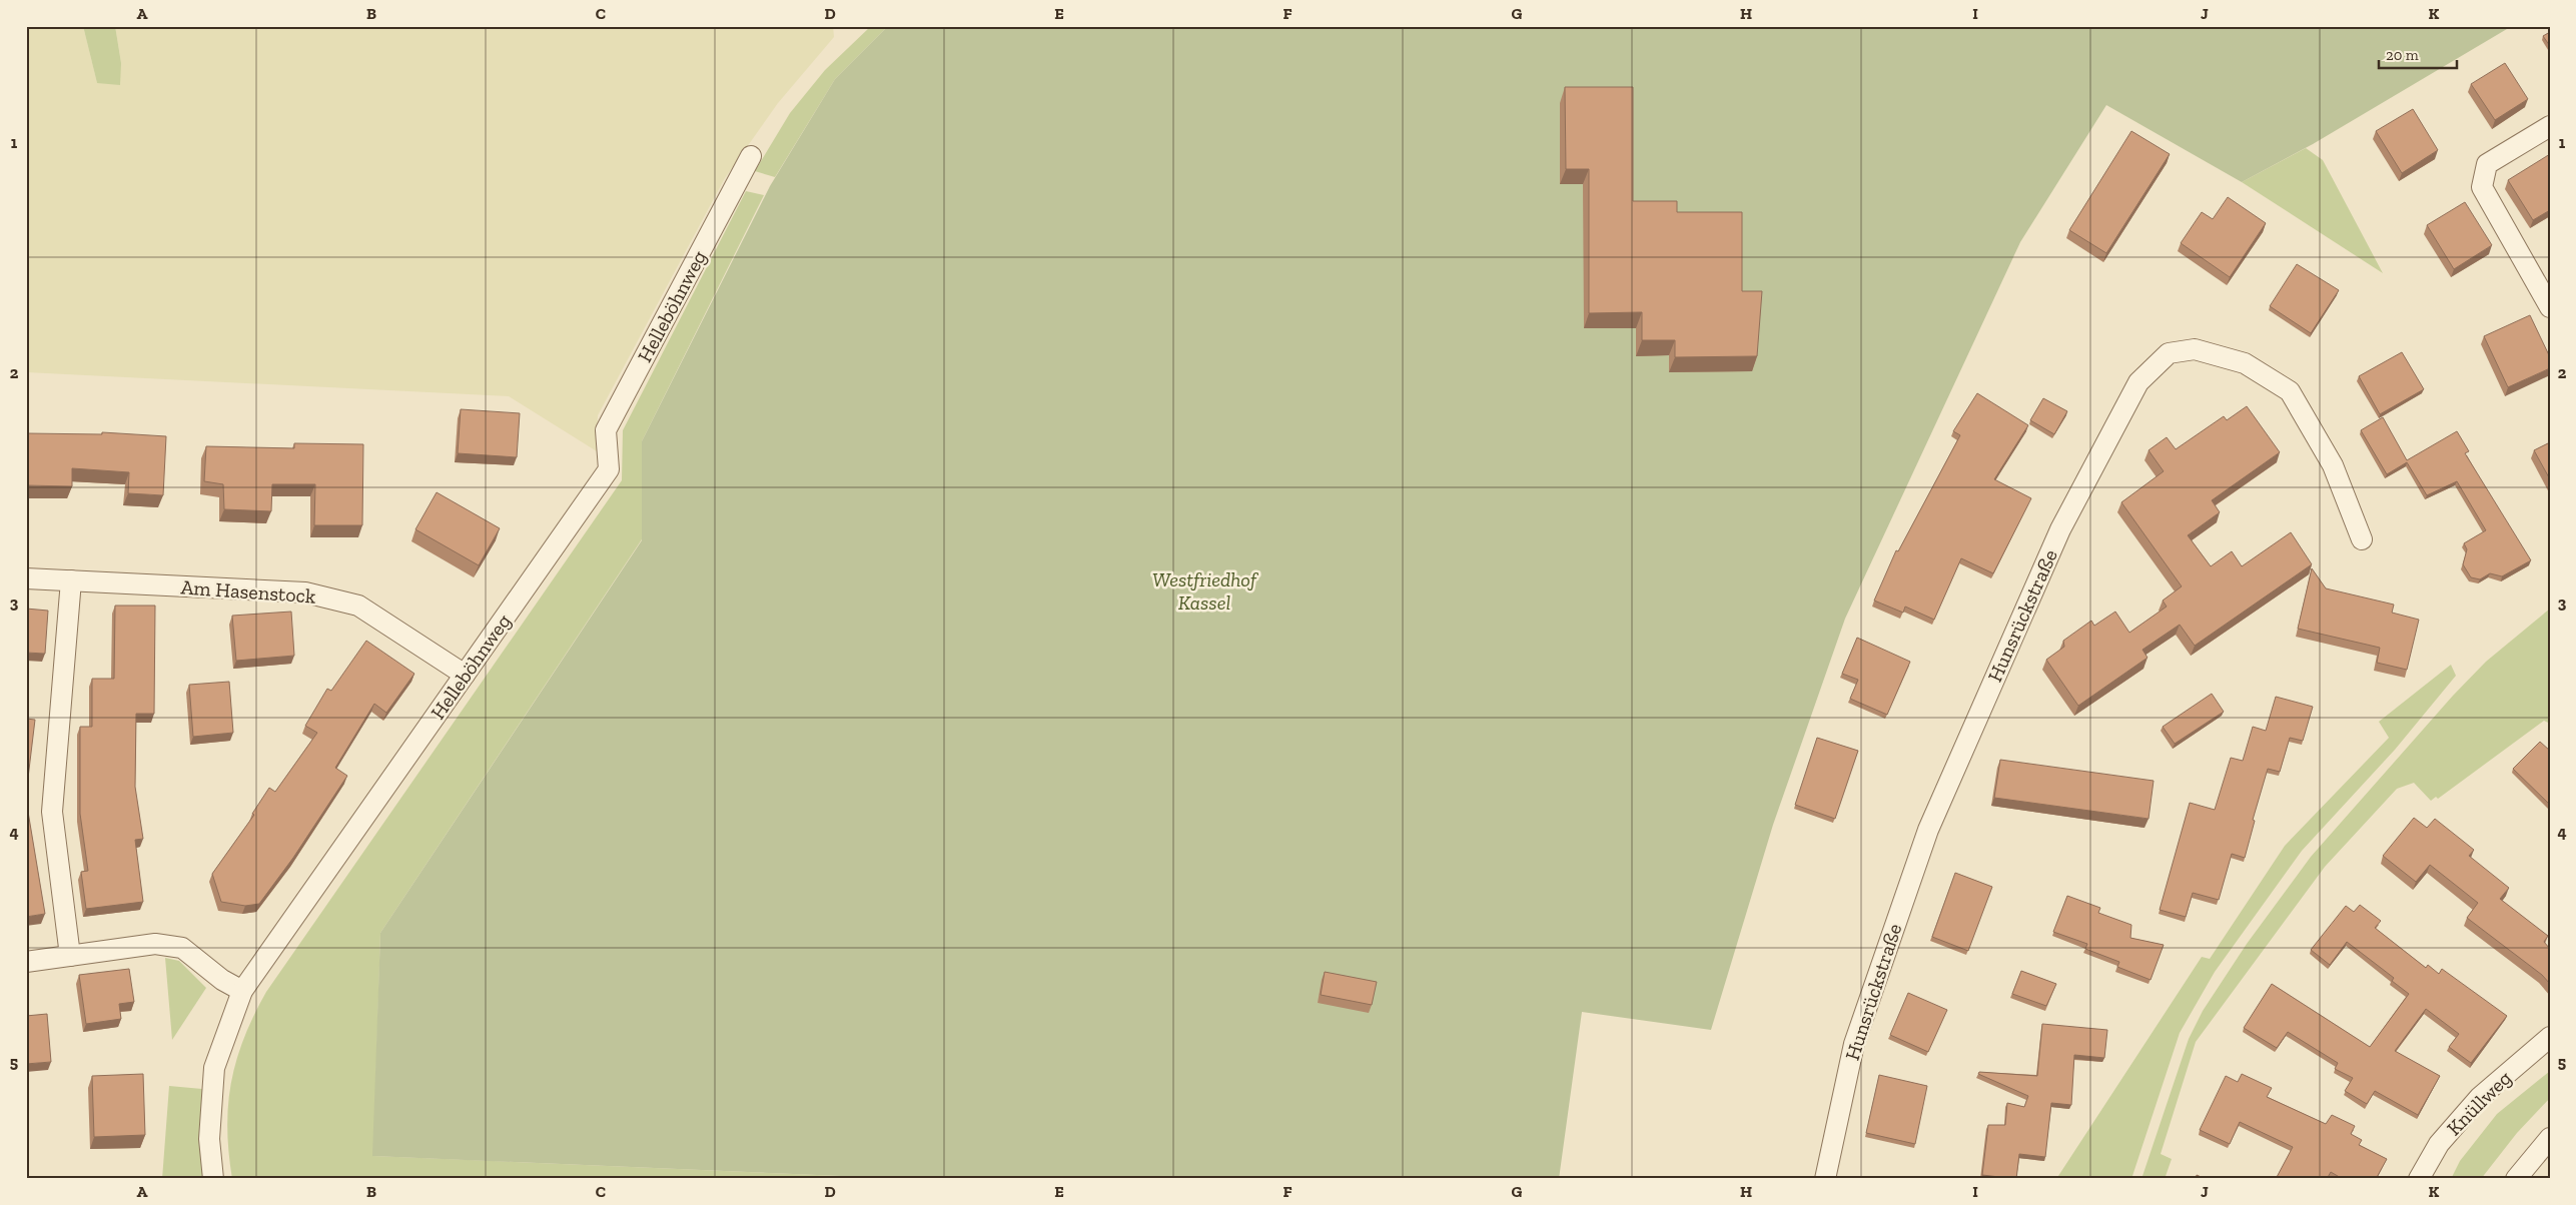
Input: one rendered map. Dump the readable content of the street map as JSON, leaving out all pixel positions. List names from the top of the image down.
{
  "streets": {
    "street": [
      "Helleböhnweg",
      "Am Hasenstock",
      "Hunsrückstraße",
      "Knüllweg"
    ]
  },
  "crossings": [
    ["Helleböhnweg", "Am Hasenstock"]
  ],
  "parks": ["Westfriedhof Kassel"],
  "scale_bar": "20 m",
  "grid": {
    "columns": [
      "A",
      "B",
      "C",
      "D",
      "E",
      "F",
      "G",
      "H",
      "I",
      "J",
      "K"
    ],
    "rows": [
      "1",
      "2",
      "3",
      "4",
      "5"
    ]
  }
}
